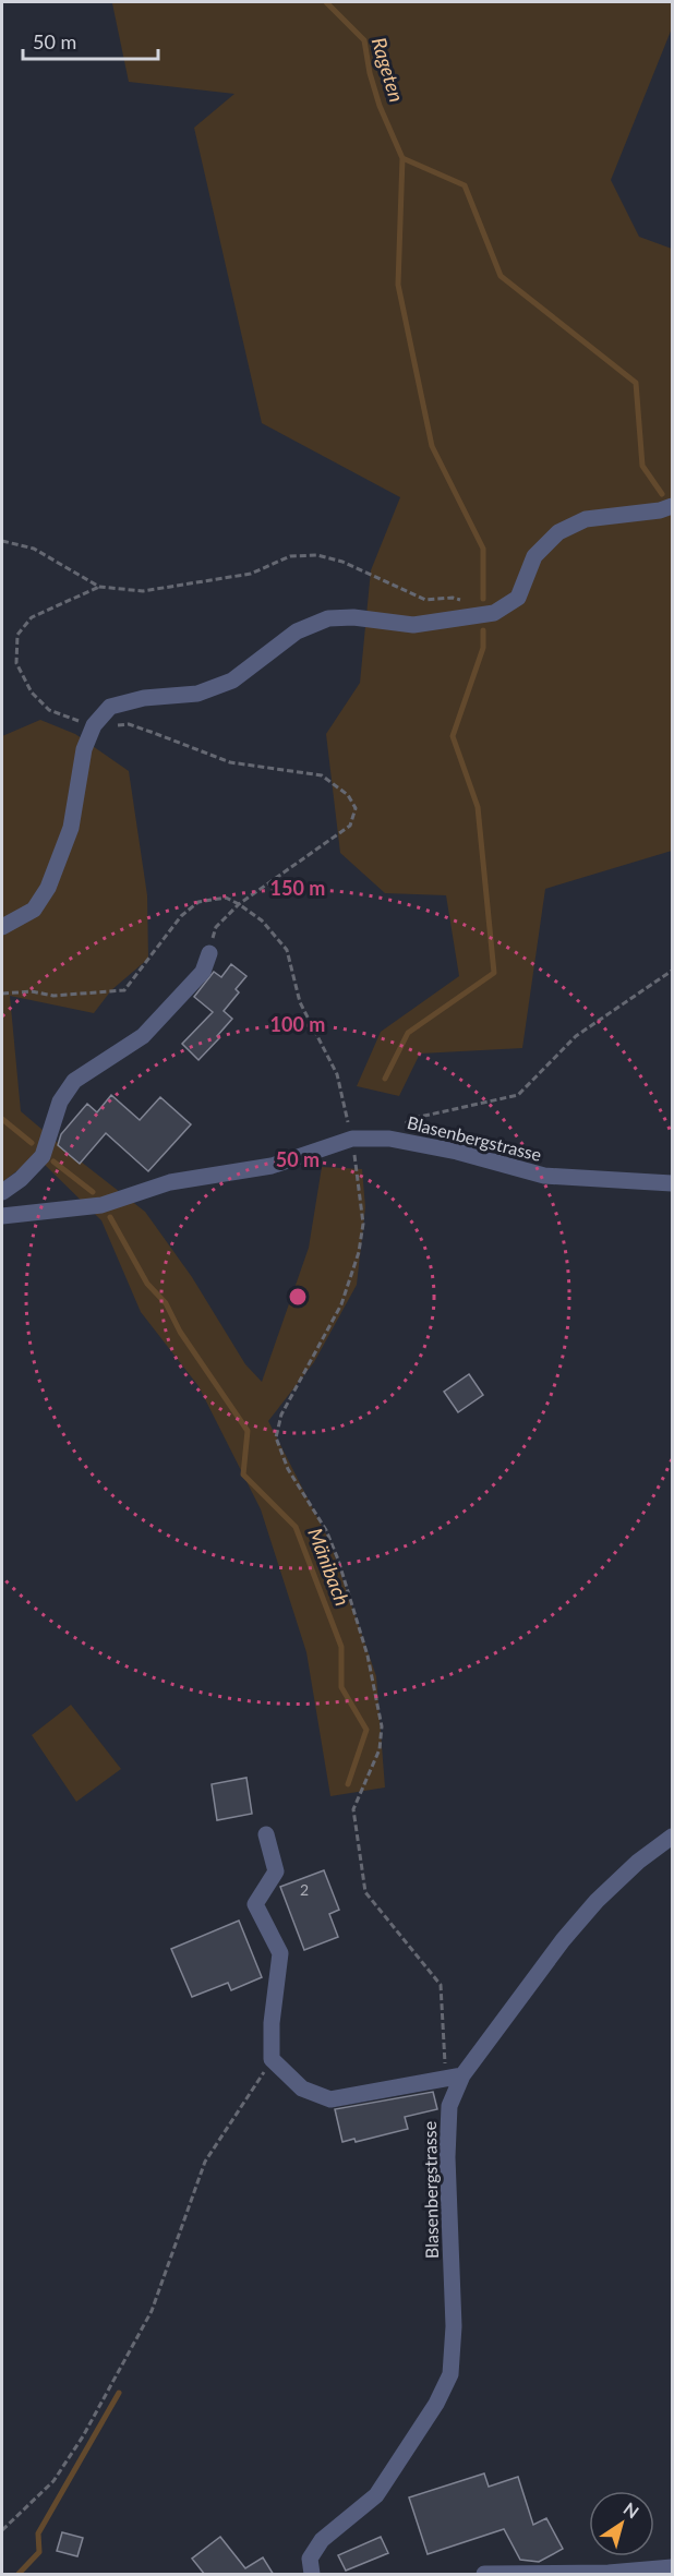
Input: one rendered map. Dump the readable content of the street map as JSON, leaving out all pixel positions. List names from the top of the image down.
{
  "streets": {
    "street": ["Blasenbergstrasse"]
  },
  "water": ["Rageten", "Mänibach"],
  "house_numbers": ["2"],
  "scale_bar": "50 m",
  "north": "top right",
  "rings": ["150 m", "100 m", "50 m"]
}
